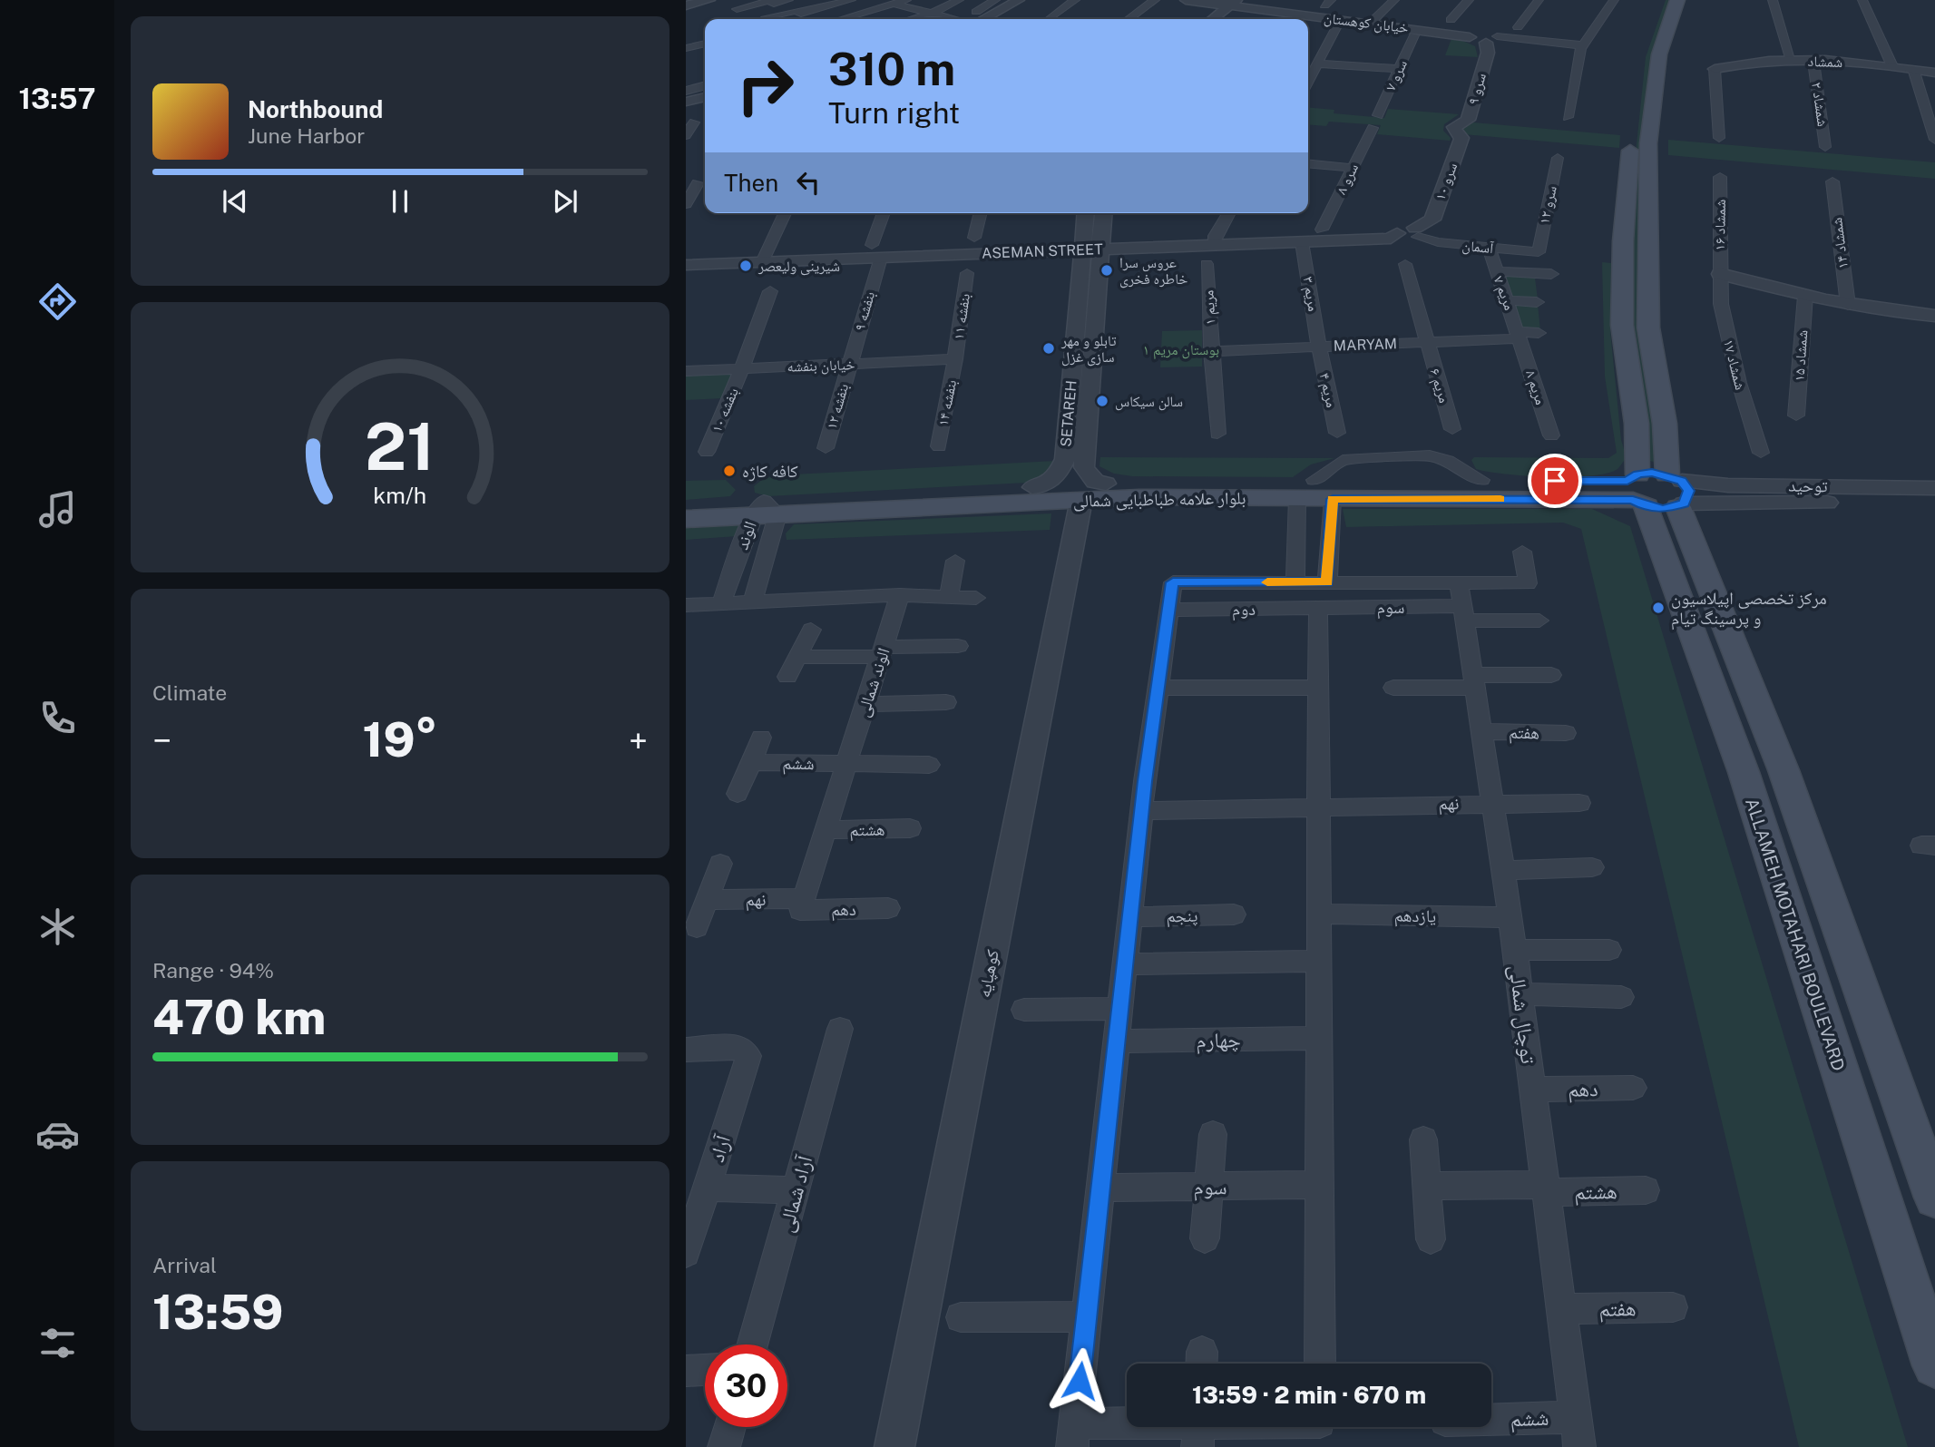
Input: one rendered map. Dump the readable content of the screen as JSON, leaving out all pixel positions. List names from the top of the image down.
{
  "streets": {
    "main road": ["بلوار علامه طباطبایی شمالی", "ALLAMEH MOTAHARI BOULEVARD"],
    "street": [
      "خیابان کوهستان",
      "شمشاد",
      "سرو ۷",
      "سرو ۹",
      "شمشاد ۲",
      "سرو ۸",
      "سرو ۱۰",
      "سرو ۱۲",
      "شمشاد ۱۶",
      "شمشاد ۱۴",
      "آسمان",
      "ASEMAN STREET",
      "مریم ۷",
      "مریم ۳",
      "مریم ۱",
      "بنفشه ۹",
      "بنفشه ۱۱",
      "MARYAM",
      "شمشاد ۱۵",
      "شمشاد ۱۷",
      "خیابان بنفشه",
      "مریم ۶",
      "مریم ۸",
      "مریم ۴",
      "بنفشه ۱۴",
      "بنفشه ۱۲",
      "بنفشه ۱۰",
      "SETAREH",
      "توحید",
      "الوند",
      "سوم",
      "دوم",
      "الوند شمالی",
      "هفتم",
      "ششم",
      "نهم",
      "هشتم",
      "دهم",
      "پنجم",
      "یازدهم",
      "کوهپایه",
      "توچال شمالی",
      "چهارم",
      "آراد",
      "آراد شمالی"
    ]
  },
  "crossings": [
    ["خیابان کوهستان", "سرو ۹"],
    ["شمشاد", "شمشاد ۲"],
    ["سرو ۹", "سرو ۱۰"],
    ["سرو ۱۰", "آسمان"],
    ["سرو ۱۰", "ASEMAN STREET"],
    ["سرو ۱۲", "آسمان"],
    ["شمشاد ۱۶", "شمشاد ۱۷"],
    ["آسمان", "ASEMAN STREET"],
    ["آسمان", "مریم ۷"],
    ["ASEMAN STREET", "مریم ۳"],
    ["ASEMAN STREET", "بنفشه ۹"],
    ["ASEMAN STREET", "SETAREH"],
    ["مریم ۷", "MARYAM"],
    ["مریم ۷", "مریم ۸"],
    ["مریم ۳", "MARYAM"],
    ["مریم ۳", "مریم ۴"],
    ["مریم ۱", "MARYAM"],
    ["بنفشه ۹", "خیابان بنفشه"],
    ["بنفشه ۹", "بنفشه ۱۲"],
    ["بنفشه ۱۱", "خیابان بنفشه"],
    ["بنفشه ۱۱", "بنفشه ۱۴"],
    ["MARYAM", "مریم ۶"],
    ["MARYAM", "مریم ۸"],
    ["MARYAM", "مریم ۴"],
    ["خیابان بنفشه", "بنفشه ۱۴"],
    ["خیابان بنفشه", "بنفشه ۱۲"],
    ["خیابان بنفشه", "بنفشه ۱۰"],
    ["SETAREH", "بلوار علامه طباطبایی شمالی"],
    ["توحید", "بلوار علامه طباطبایی شمالی"],
    ["توحید", "ALLAMEH MOTAHARI BOULEVARD"],
    ["بلوار علامه طباطبایی شمالی", "الوند"],
    ["بلوار علامه طباطبایی شمالی", "ALLAMEH MOTAHARI BOULEVARD"],
    ["بلوار علامه طباطبایی شمالی", "کوهپایه"],
    ["سوم", "دوم"],
    ["سوم", "توچال شمالی"],
    ["الوند شمالی", "ششم"],
    ["الوند شمالی", "نهم"],
    ["الوند شمالی", "هشتم"],
    ["الوند شمالی", "دهم"],
    ["هفتم", "توچال شمالی"],
    ["ششم", "توچال شمالی"],
    ["نهم", "دهم"],
    ["نهم", "توچال شمالی"],
    ["هشتم", "توچال شمالی"],
    ["دهم", "توچال شمالی"],
    ["یازدهم", "توچال شمالی"]
  ],
  "parks": ["بوستان مریم ۱"],
  "places": [
    "شیرینی ولیعصر",
    "عروس سرا خاطره فخری",
    "تابلو و مهر سازی غزل",
    "سالن سیکاس",
    "کافه کاژه",
    "مرکز تخصصی اپیلاسیون و پرسینگ تیام"
  ],
  "page": {
    "tabs": "13:57",
    "turn": ["310 m", "Turn right"],
    "song": ["Northbound", "June Harbor"],
    "then": "Then",
    "tile": [
      "Climate",
      ["Range · 94%", "470 km"],
      ["Arrival", "13:59"]
    ],
    "heat": ["−", "19°", "+"],
    "limit": "30",
    "trip": "13:59 · 2 min · 670 m",
    "gauge": ["21", "km/h"]
  }
}
